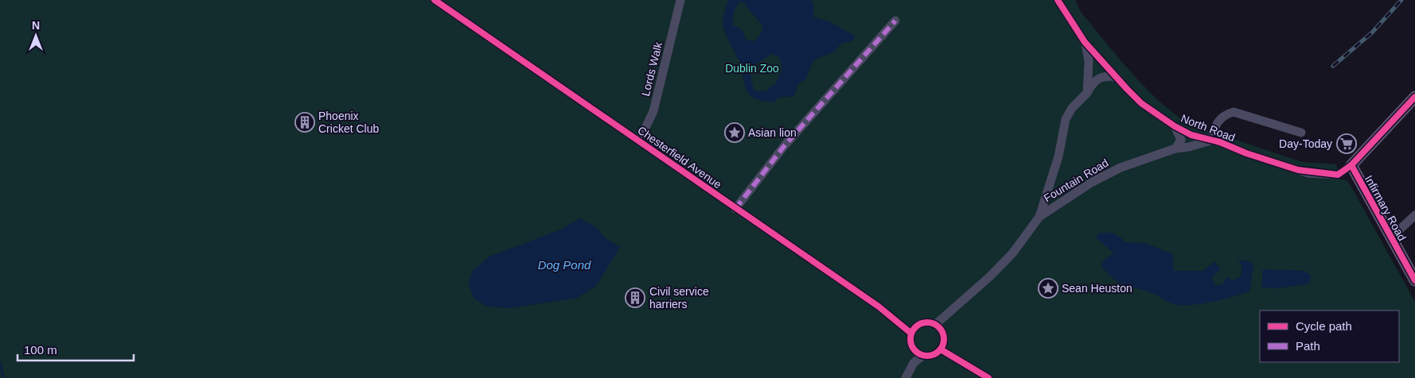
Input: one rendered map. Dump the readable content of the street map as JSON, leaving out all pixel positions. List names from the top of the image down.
{
  "streets": {
    "main road": ["Infirmary Road"],
    "street": [
      "Lords Walk",
      "North Road",
      "Chesterfield Avenue",
      "Fountain Road"
    ]
  },
  "crossings": [
    ["Lords Walk", "Chesterfield Avenue"],
    ["North Road", "Fountain Road"],
    ["North Road", "Infirmary Road"],
    ["Chesterfield Avenue", "Fountain Road"]
  ],
  "water": ["Dog Pond"],
  "parks": ["Dublin Zoo"],
  "places": {
    "building": ["Phoenix Cricket Club", "Civil service harriers"],
    "place": ["Asian lion", "Sean Heuston"],
    "supermarket": ["Day-Today"]
  },
  "legend": ["Cycle path", "Path"],
  "scale_bar": "100 m",
  "north": "top"
}
